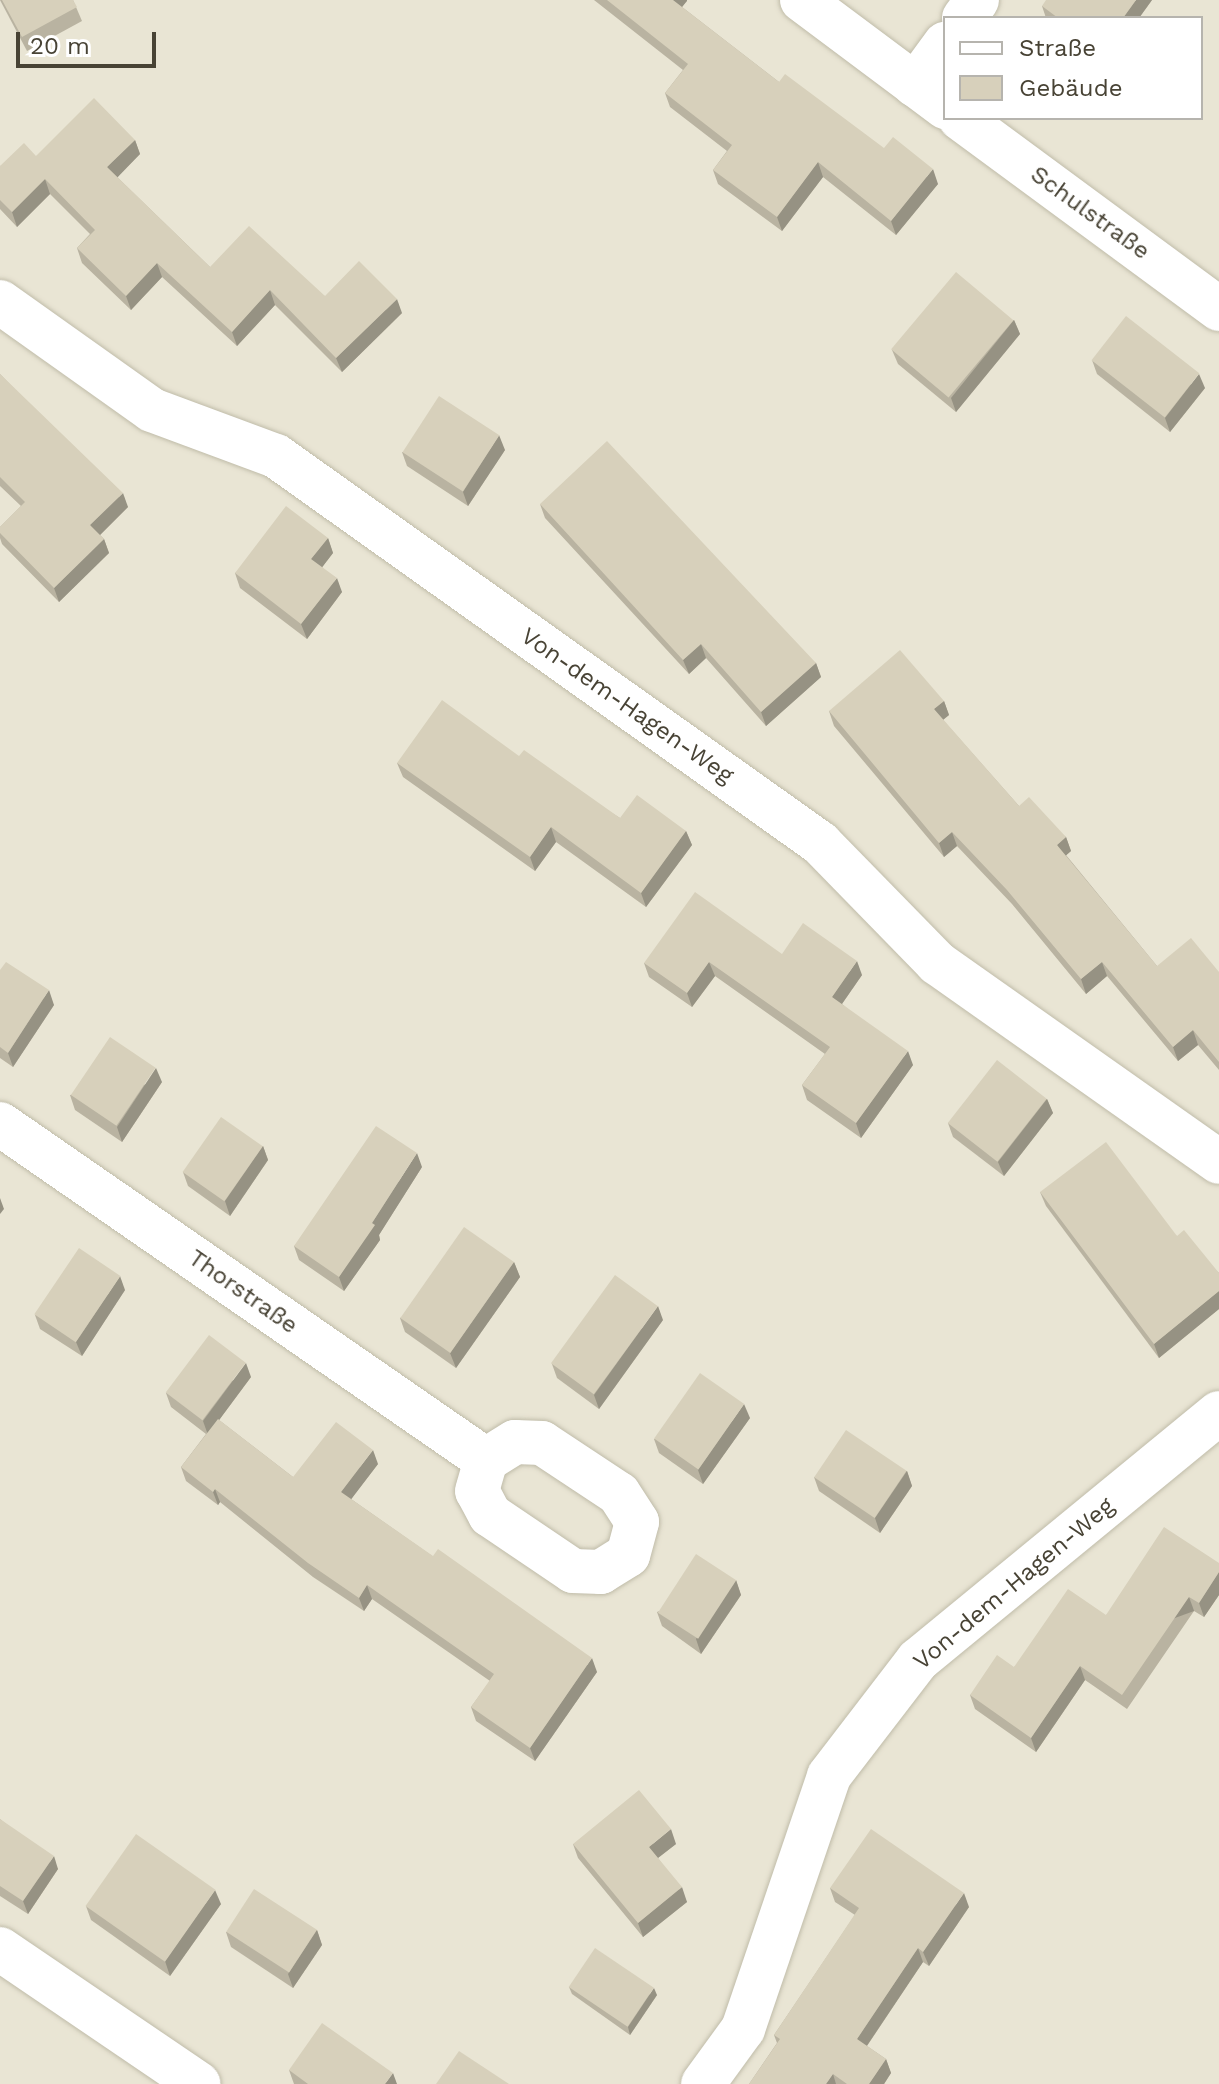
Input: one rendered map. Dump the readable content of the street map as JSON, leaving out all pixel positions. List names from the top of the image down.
{
  "streets": {
    "street": ["Schulstraße", "Von-dem-Hagen-Weg", "Thorstraße"]
  },
  "legend": ["Straße", "Gebäude"],
  "scale_bar": "20 m"
}
